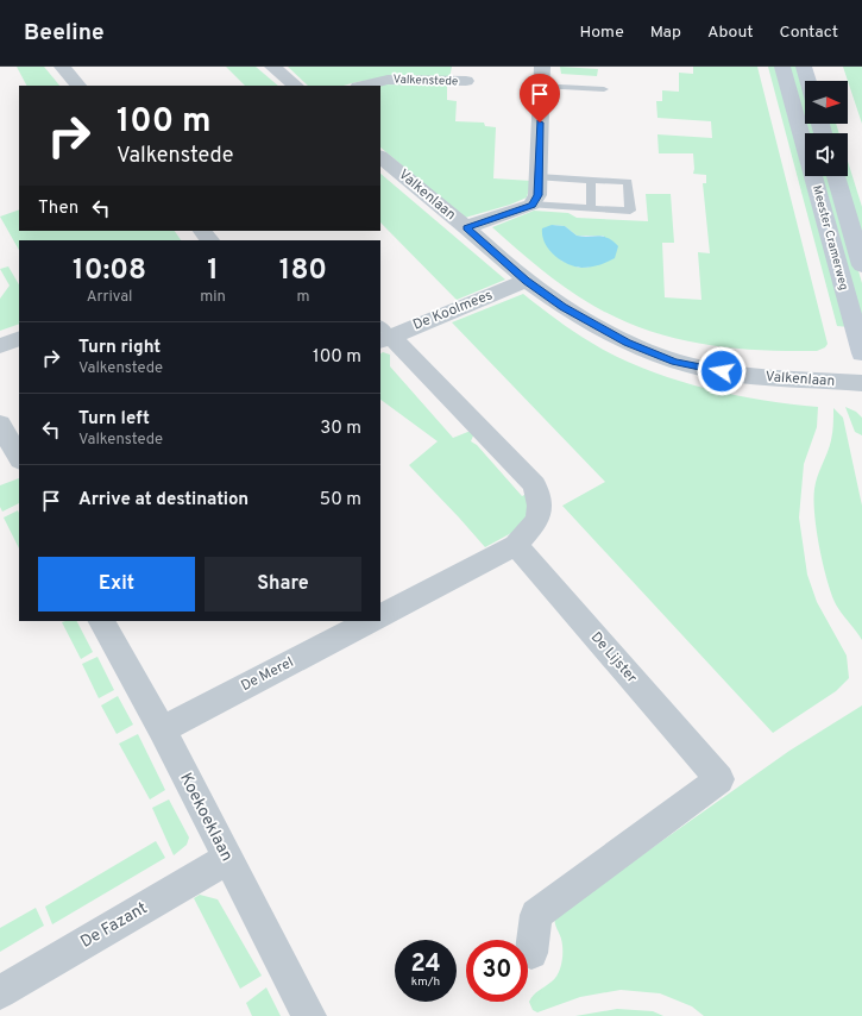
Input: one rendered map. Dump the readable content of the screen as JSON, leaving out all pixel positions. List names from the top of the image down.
{
  "streets": {
    "main road": ["Meester Cramerweg"],
    "street": [
      "Valkenstede",
      "Valkenlaan",
      "De Koolmees",
      "De Lijster",
      "De Merel",
      "Koekoeklaan",
      "De Fazant"
    ]
  },
  "crossings": [
    ["Valkenlaan", "De Koolmees"],
    ["De Merel", "Koekoeklaan"],
    ["Koekoeklaan", "De Fazant"]
  ],
  "north": "right",
  "page": {
    "header": "Beeline",
    "nav": [
      "Home",
      "Map",
      "About",
      "Contact"
    ],
    "turn": ["100 m", "Valkenstede"],
    "then": "Then",
    "eta": [
      "10:08",
      "Arrival",
      "1",
      "min",
      "180",
      "m"
    ],
    "list": [
      {
        "name": "Turn right",
        "note": "Valkenstede",
        "value": "100 m"
      },
      {
        "name": "Turn left",
        "note": "Valkenstede",
        "value": "30 m"
      },
      {
        "name": "Arrive at destination",
        "value": "50 m"
      }
    ],
    "buttons": ["Exit", "Share"],
    "speed": "24 km/h",
    "limit": "30"
  }
}
